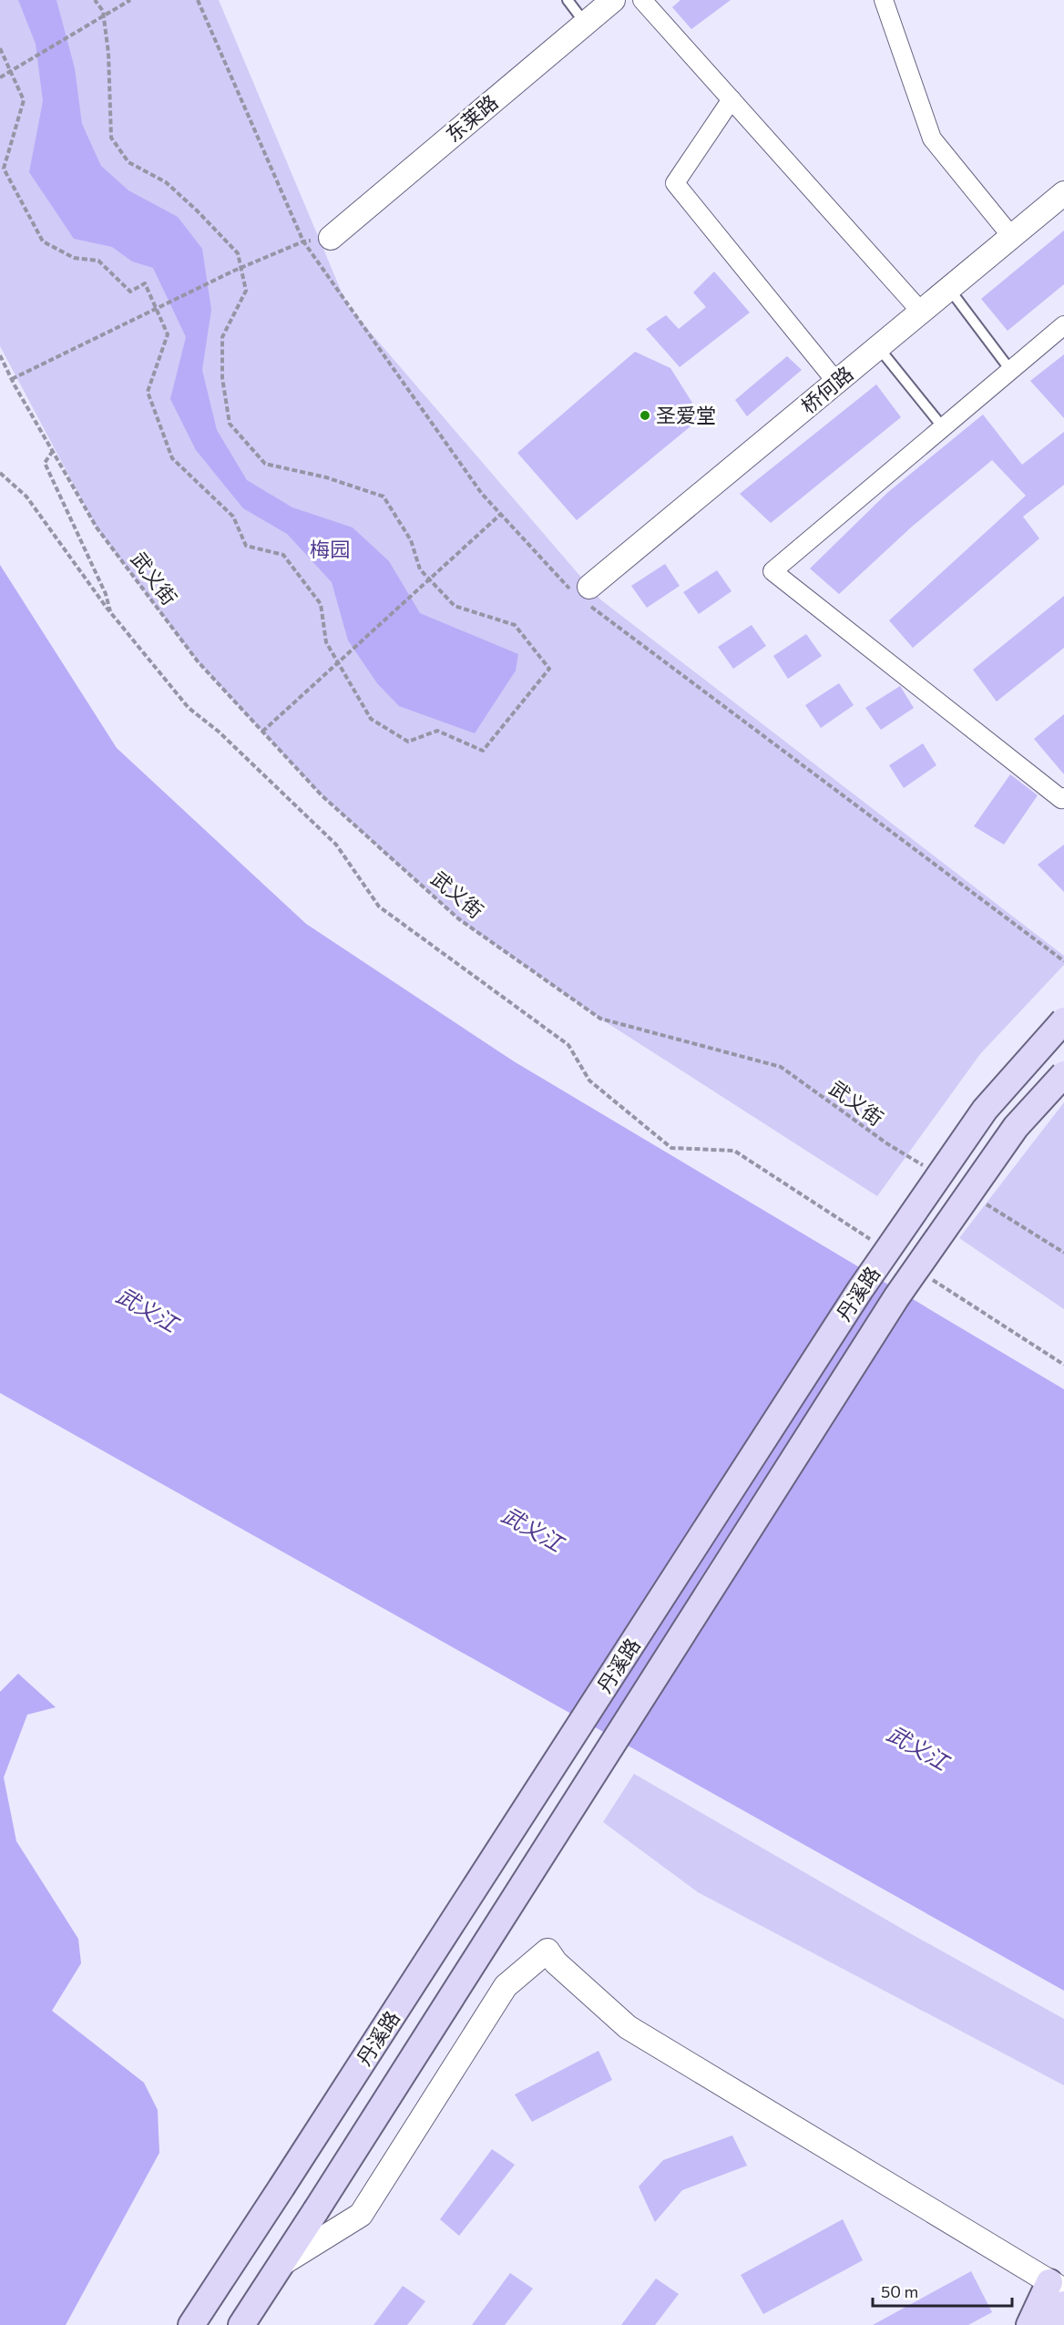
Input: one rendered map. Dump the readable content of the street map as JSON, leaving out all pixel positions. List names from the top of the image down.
{
  "streets": {
    "main road": ["丹溪路"],
    "street": ["东莱路", "桥何路"],
    "path": ["武义街"]
  },
  "water": ["武义江"],
  "parks": ["梅园"],
  "places": ["圣爱堂"],
  "scale_bar": "50 m"
}
